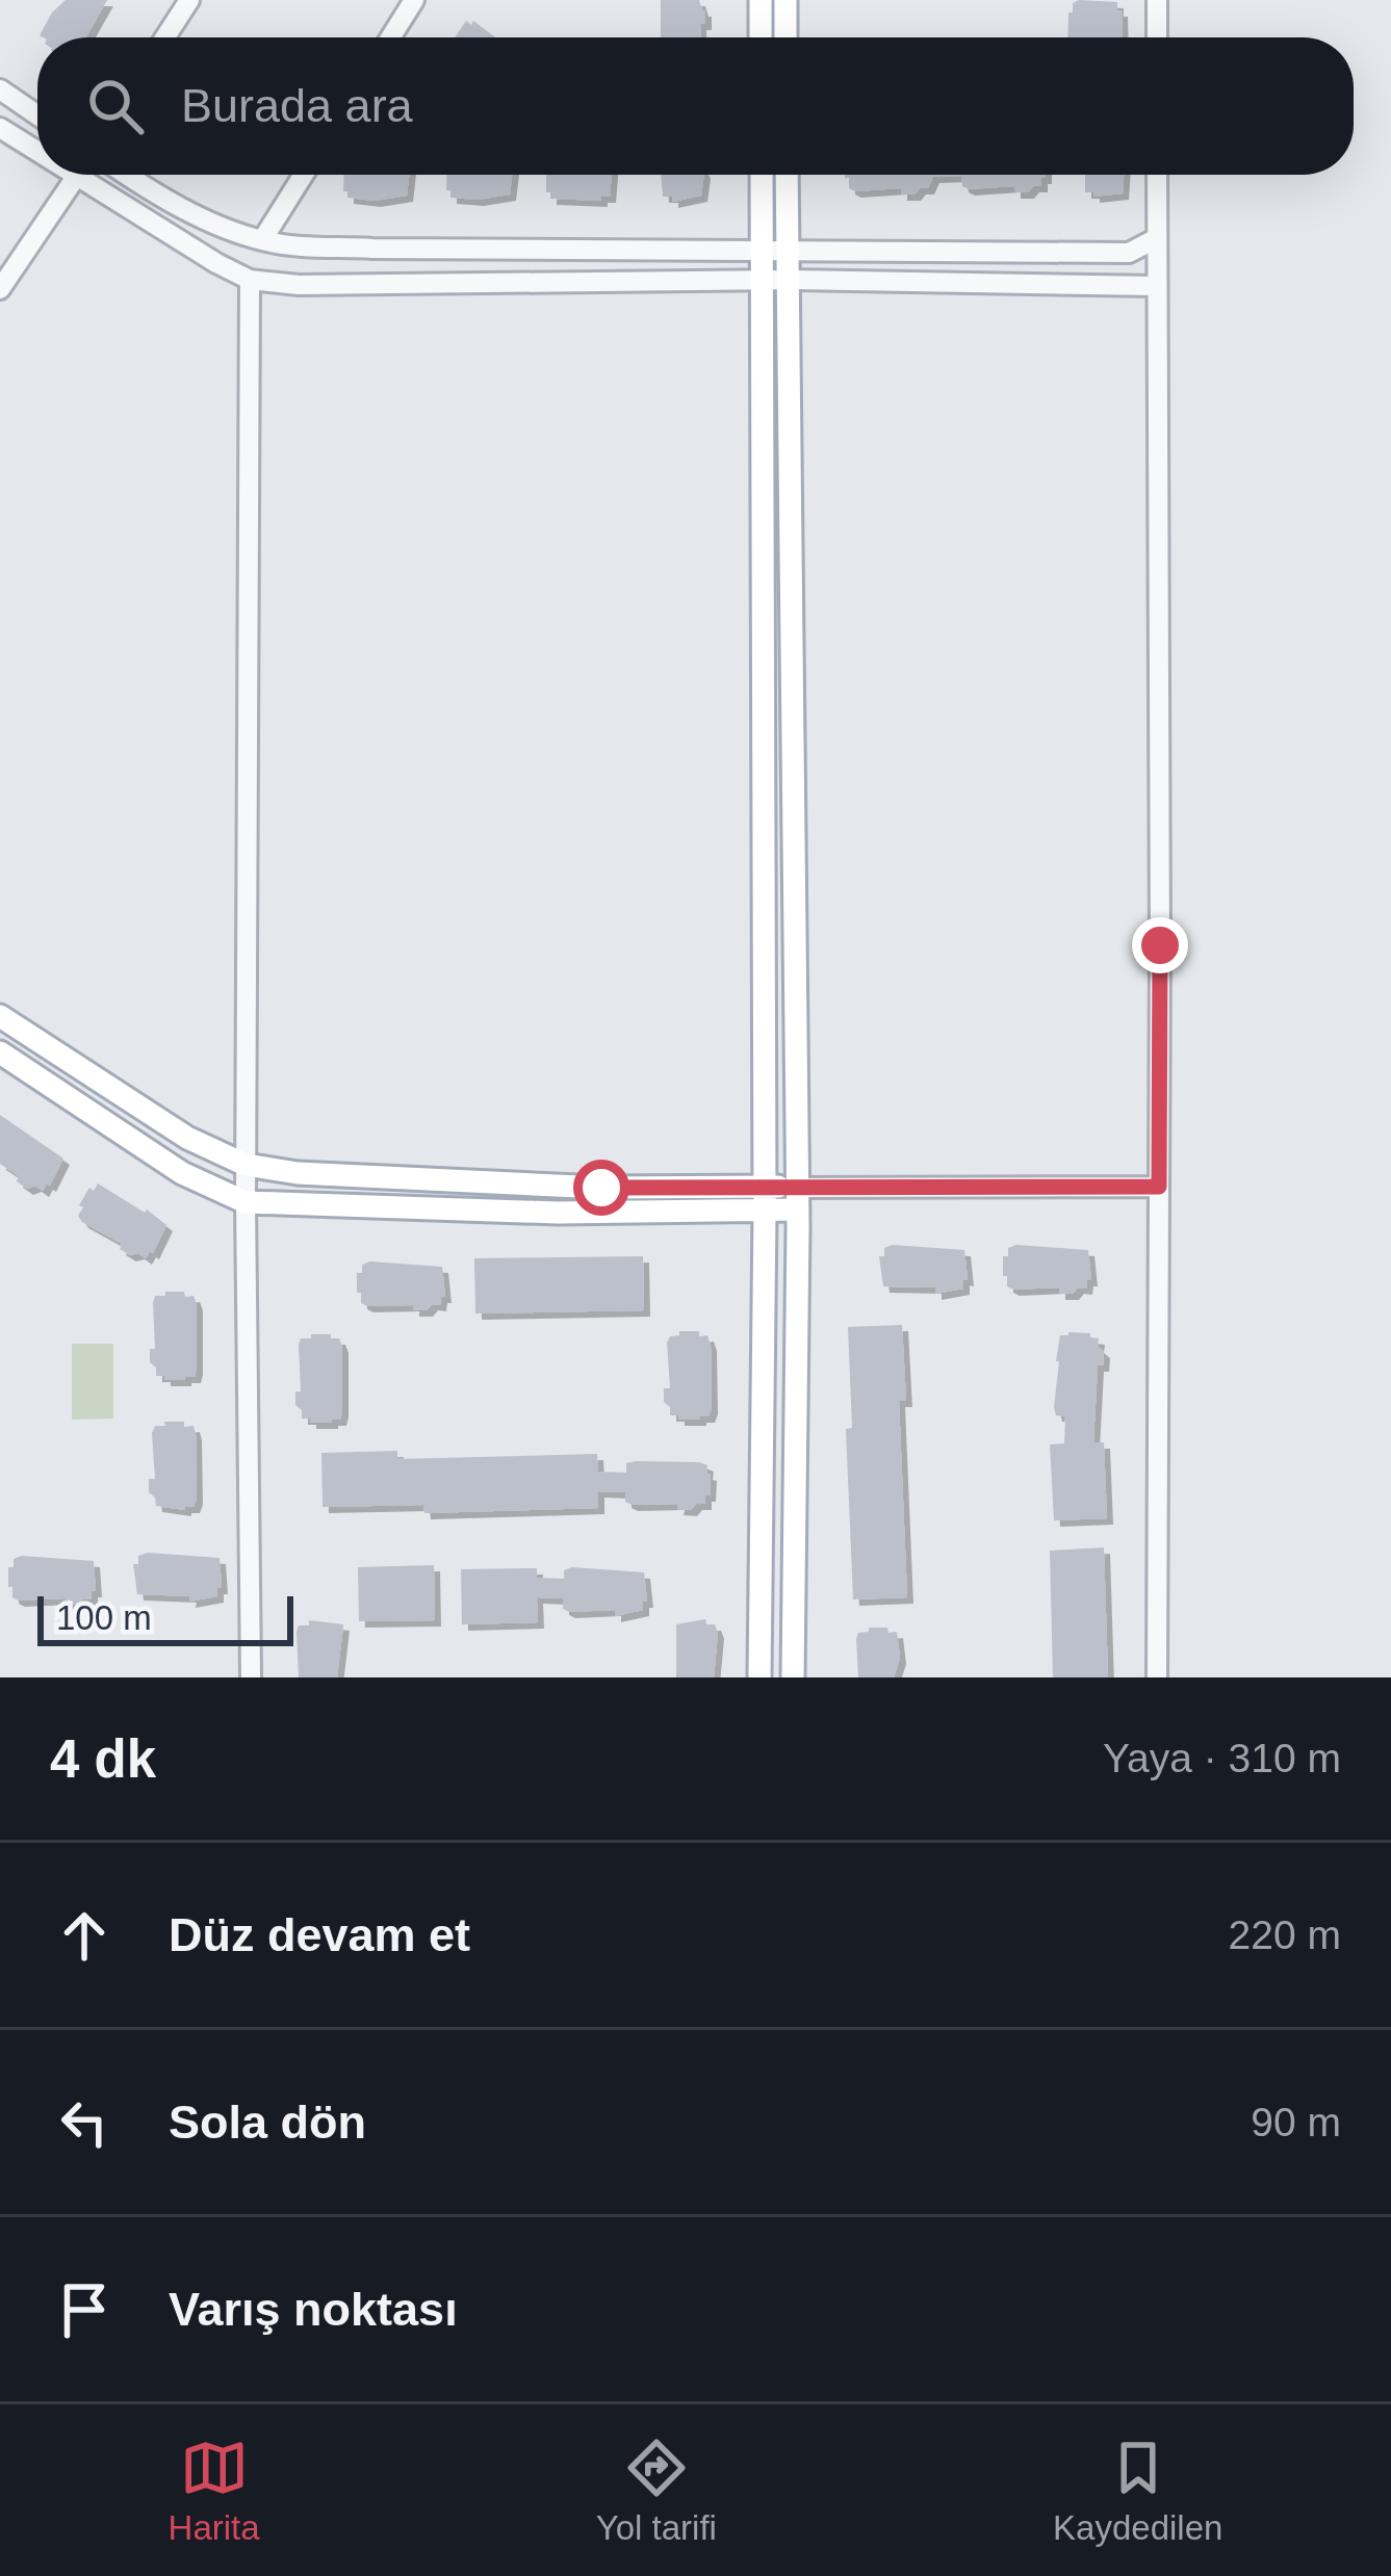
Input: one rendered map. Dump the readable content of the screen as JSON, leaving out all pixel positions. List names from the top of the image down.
{
  "scale_bar": "100 m",
  "page": {
    "search": "Burada ara",
    "scale": "100 m",
    "heading": ["4 dk", "Yaya · 310 m"],
    "list": [
      ["Düz devam et", "220 m"],
      ["Sola dön", "90 m"],
      "Varış noktası"
    ],
    "nav": ["Harita", "Yol tarifi", "Kaydedilen"]
  }
}
